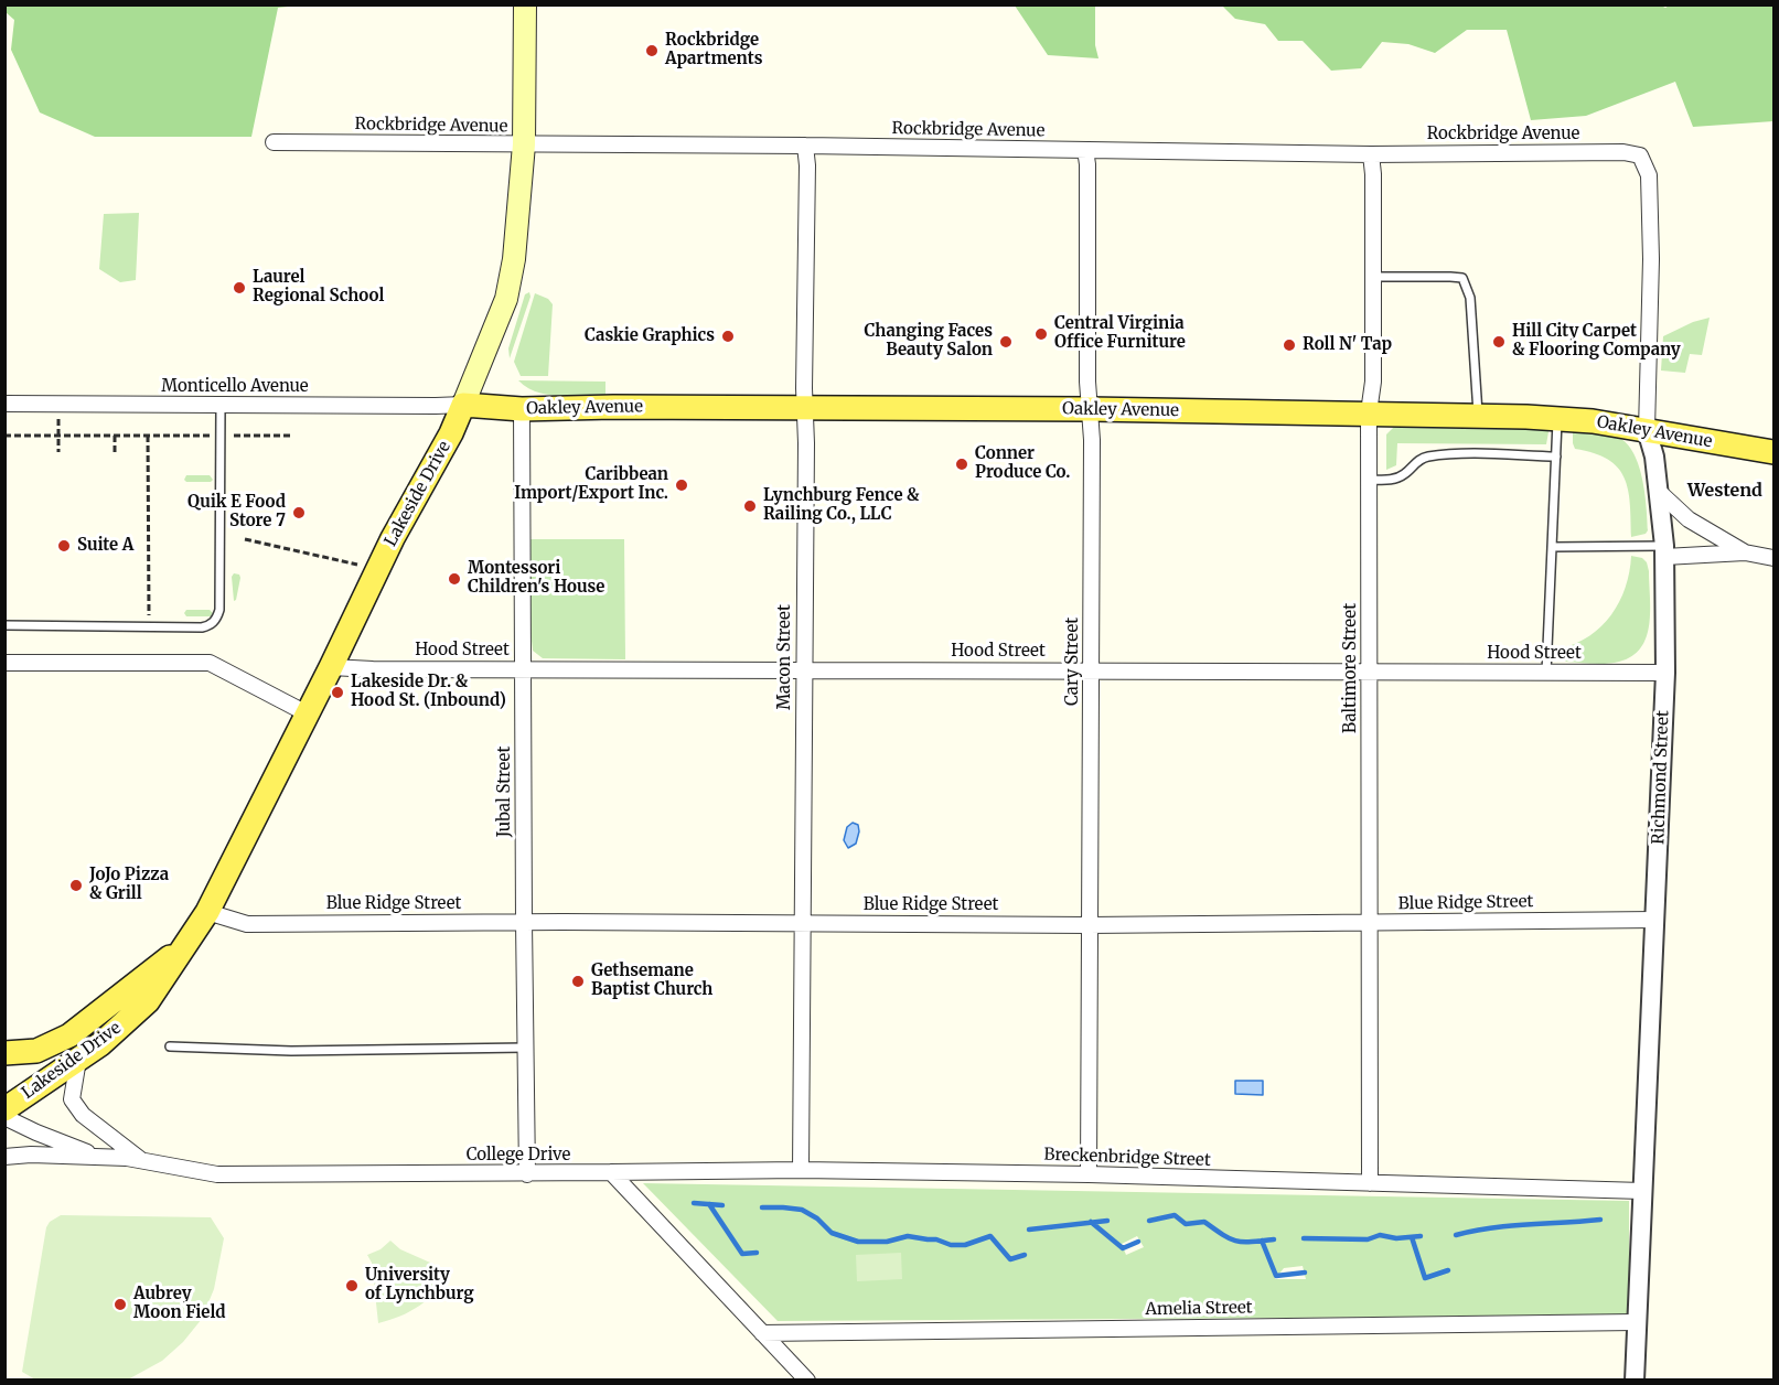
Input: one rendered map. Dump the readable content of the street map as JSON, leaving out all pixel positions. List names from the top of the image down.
{
  "streets": {
    "main road": ["Oakley Avenue", "Lakeside Drive"],
    "street": [
      "Rockbridge Avenue",
      "Monticello Avenue",
      "Hood Street",
      "Macon Street",
      "Cary Street",
      "Baltimore Street",
      "Richmond Street",
      "Jubal Street",
      "Blue Ridge Street",
      "College Drive",
      "Breckenbridge Street",
      "Amelia Street"
    ]
  },
  "crossings": [
    ["Rockbridge Avenue", "Lakeside Drive"],
    ["Rockbridge Avenue", "Macon Street"],
    ["Rockbridge Avenue", "Cary Street"],
    ["Rockbridge Avenue", "Baltimore Street"],
    ["Rockbridge Avenue", "Richmond Street"],
    ["Monticello Avenue", "Oakley Avenue"],
    ["Monticello Avenue", "Lakeside Drive"],
    ["Oakley Avenue", "Lakeside Drive"],
    ["Oakley Avenue", "Macon Street"],
    ["Oakley Avenue", "Cary Street"],
    ["Oakley Avenue", "Baltimore Street"],
    ["Oakley Avenue", "Richmond Street"],
    ["Oakley Avenue", "Jubal Street"],
    ["Lakeside Drive", "Hood Street"],
    ["Lakeside Drive", "Blue Ridge Street"],
    ["Lakeside Drive", "College Drive"],
    ["Hood Street", "Macon Street"],
    ["Hood Street", "Cary Street"],
    ["Hood Street", "Baltimore Street"],
    ["Hood Street", "Richmond Street"],
    ["Hood Street", "Jubal Street"],
    ["Macon Street", "Blue Ridge Street"],
    ["Macon Street", "Breckenbridge Street"],
    ["Cary Street", "Blue Ridge Street"],
    ["Cary Street", "Breckenbridge Street"],
    ["Baltimore Street", "Blue Ridge Street"],
    ["Baltimore Street", "Breckenbridge Street"],
    ["Richmond Street", "Blue Ridge Street"],
    ["Richmond Street", "Breckenbridge Street"],
    ["Richmond Street", "Amelia Street"],
    ["Jubal Street", "Blue Ridge Street"],
    ["Jubal Street", "College Drive"],
    ["College Drive", "Breckenbridge Street"]
  ],
  "districts": ["Westend"],
  "places": [
    "Rockbridge Apartments",
    "Laurel Regional School",
    "Central Virginia Office Furniture",
    "Caskie Graphics",
    "Changing Faces Beauty Salon",
    "Hill City Carpet & Flooring Company",
    "Roll N' Tap",
    "Conner Produce Co.",
    "Caribbean Import/Export Inc.",
    "Lynchburg Fence & Railing Co., LLC",
    "Quik E Food Store 7",
    "Suite A",
    "Montessori Children's House",
    "Lakeside Dr. & Hood St. (Inbound)",
    "JoJo Pizza & Grill",
    "Gethsemane Baptist Church",
    "University of Lynchburg",
    "Aubrey Moon Field"
  ]
}
